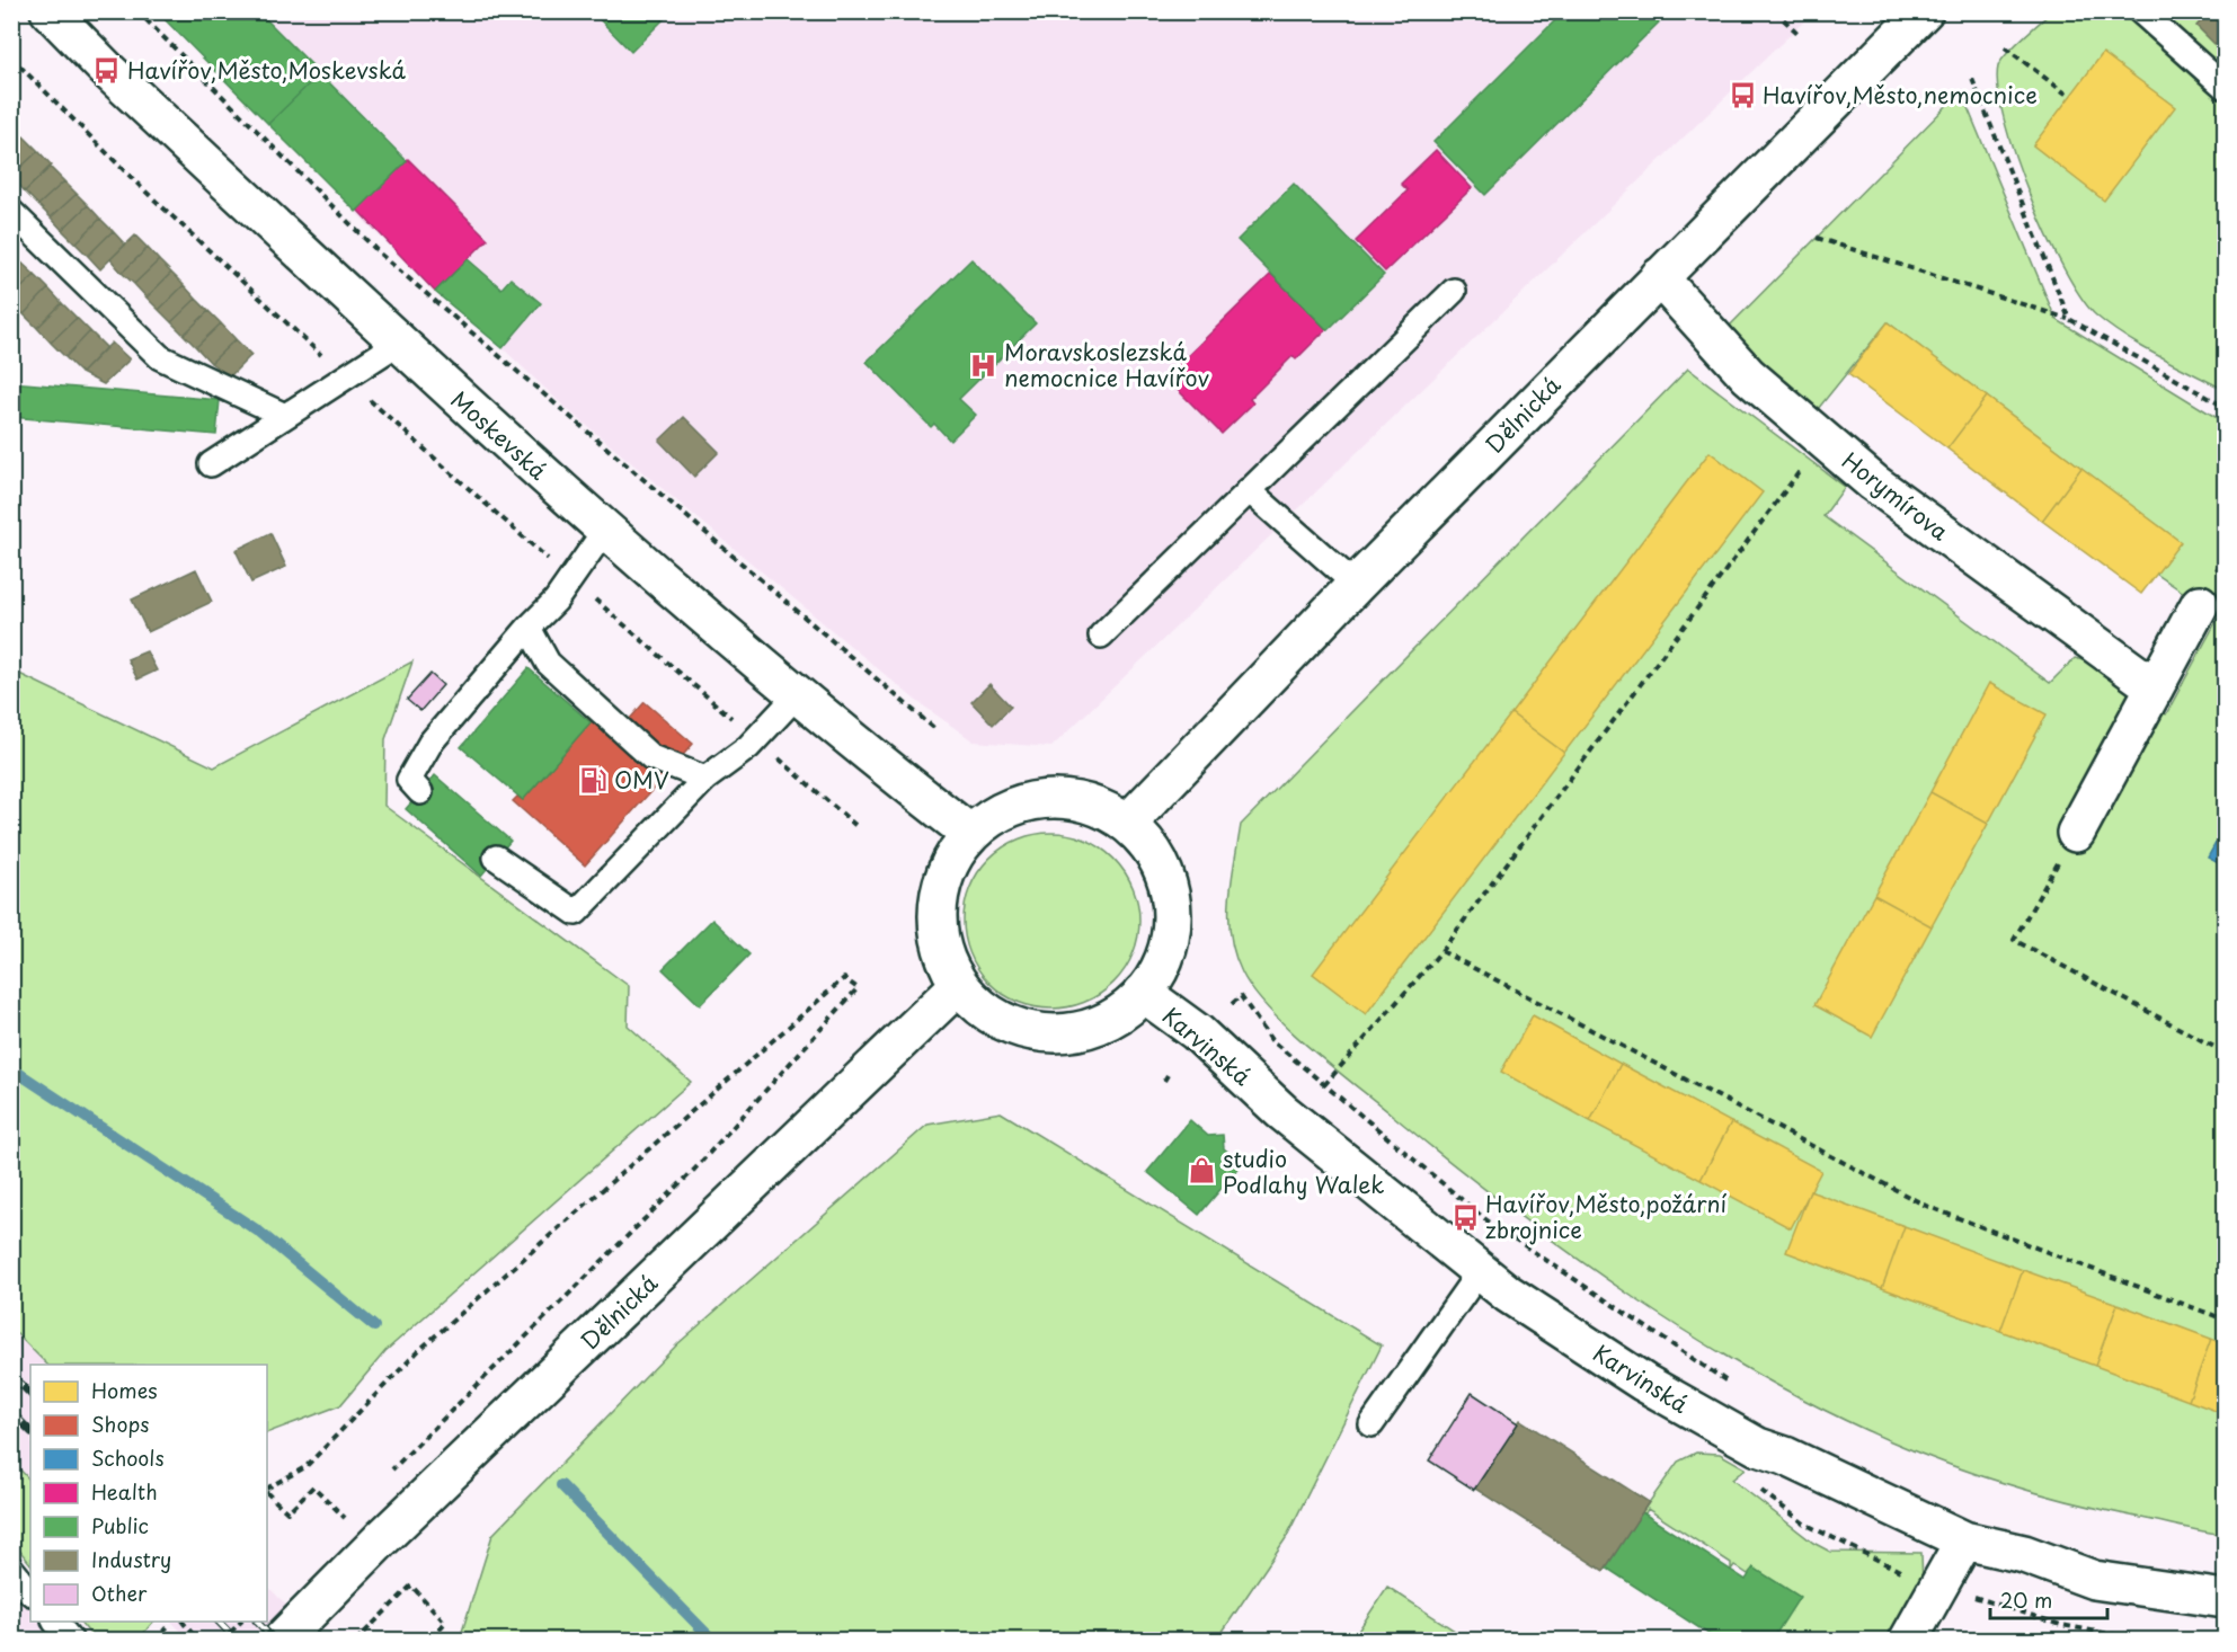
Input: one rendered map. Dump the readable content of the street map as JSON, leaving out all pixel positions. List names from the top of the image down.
{
  "streets": {
    "street": [
      "Dělnická",
      "Moskevská",
      "Horymírova",
      "Karvinská"
    ]
  },
  "crossings": [
    ["Dělnická", "Moskevská"],
    ["Dělnická", "Horymírova"],
    ["Dělnická", "Karvinská"],
    ["Moskevská", "Karvinská"]
  ],
  "places": {
    "bus stop": ["Havířov,Město,Moskevská", "Havířov,Město,nemocnice", "Havířov,Město,požární zbrojnice"],
    "hospital": ["Moravskoslezská nemocnice Havířov"],
    "fuel station": ["OMV"],
    "shop": ["studio Podlahy Walek"]
  },
  "legend": [
    "Homes",
    "Shops",
    "Schools",
    "Health",
    "Public",
    "Industry",
    "Other"
  ],
  "scale_bar": "20 m"
}
